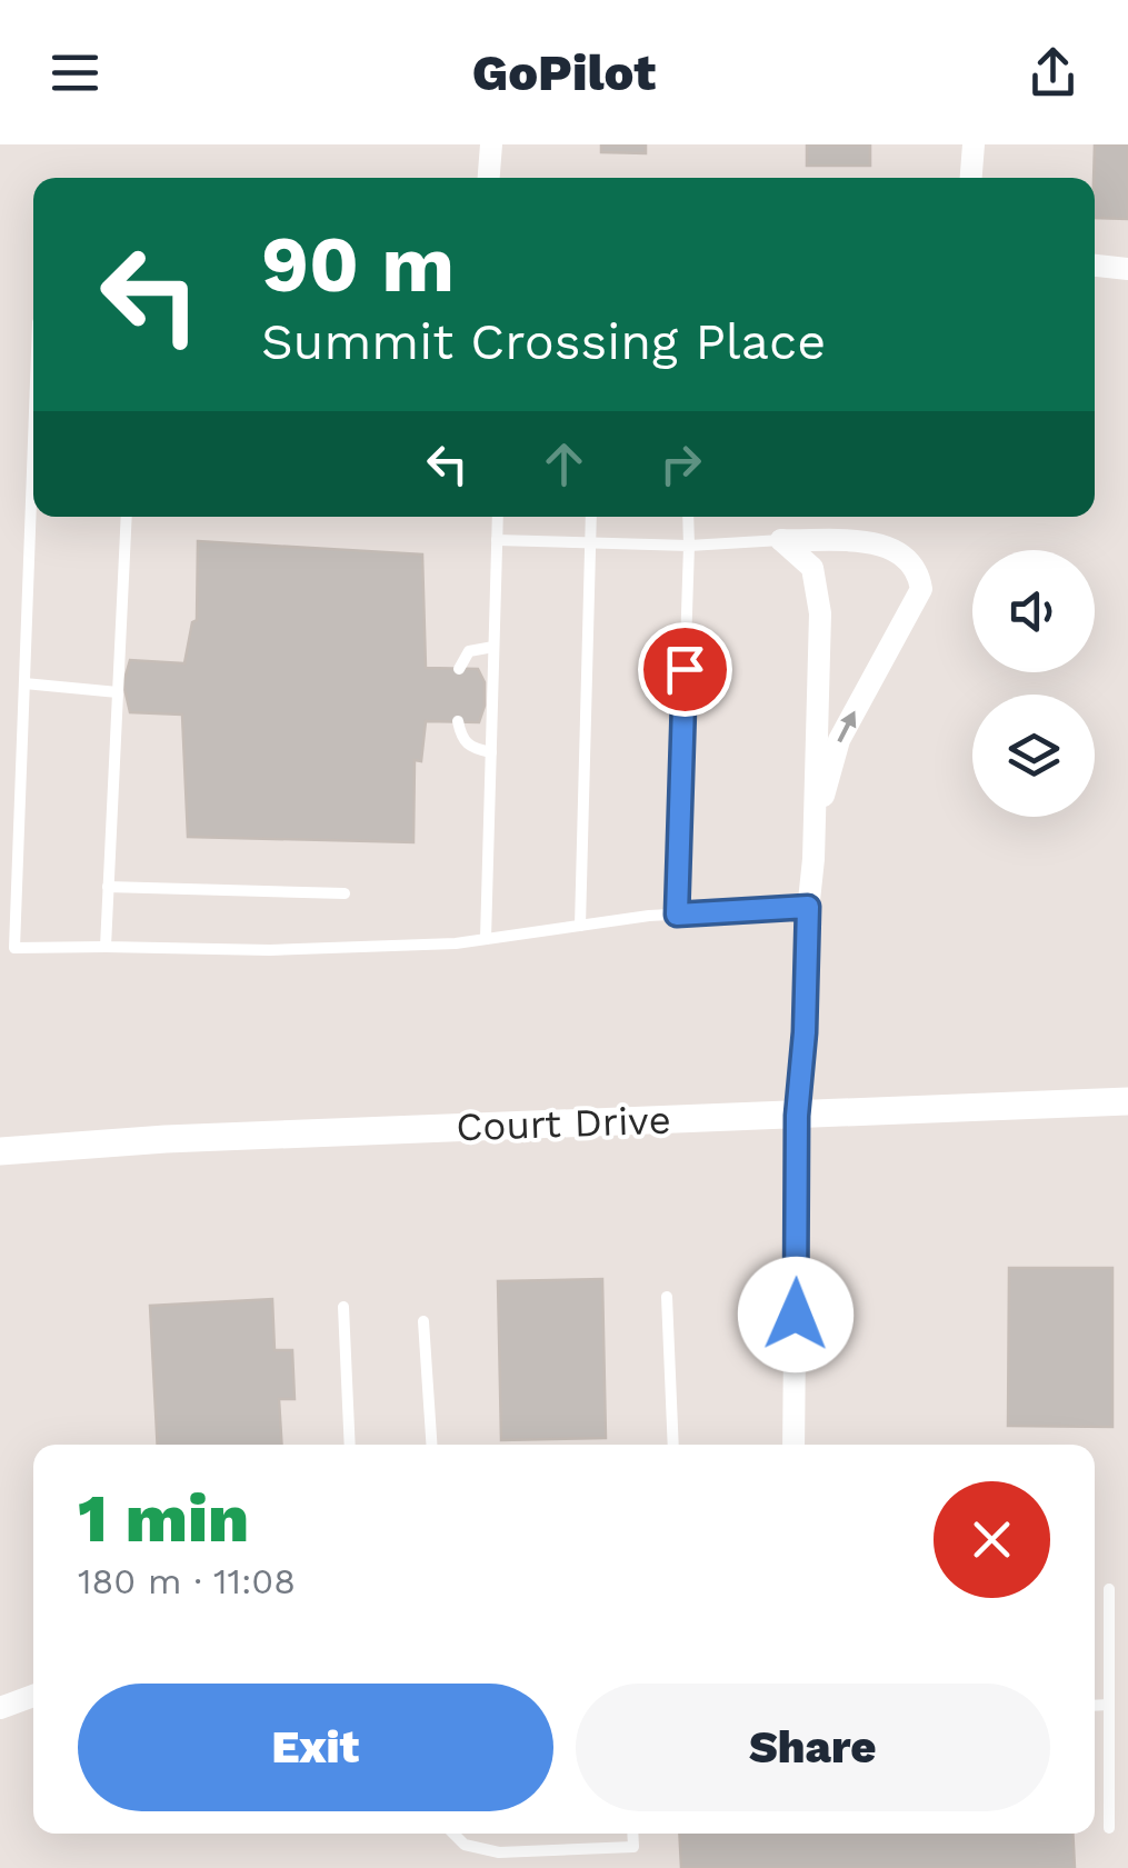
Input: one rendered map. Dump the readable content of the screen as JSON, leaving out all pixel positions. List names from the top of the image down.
{
  "streets": {
    "street": ["Court Drive"]
  },
  "page": {
    "header": "GoPilot",
    "turn": ["90 m", "Summit Crossing Place"],
    "heading": ["1 min", "180 m · 11:08"],
    "buttons": ["Exit", "Share"]
  }
}
